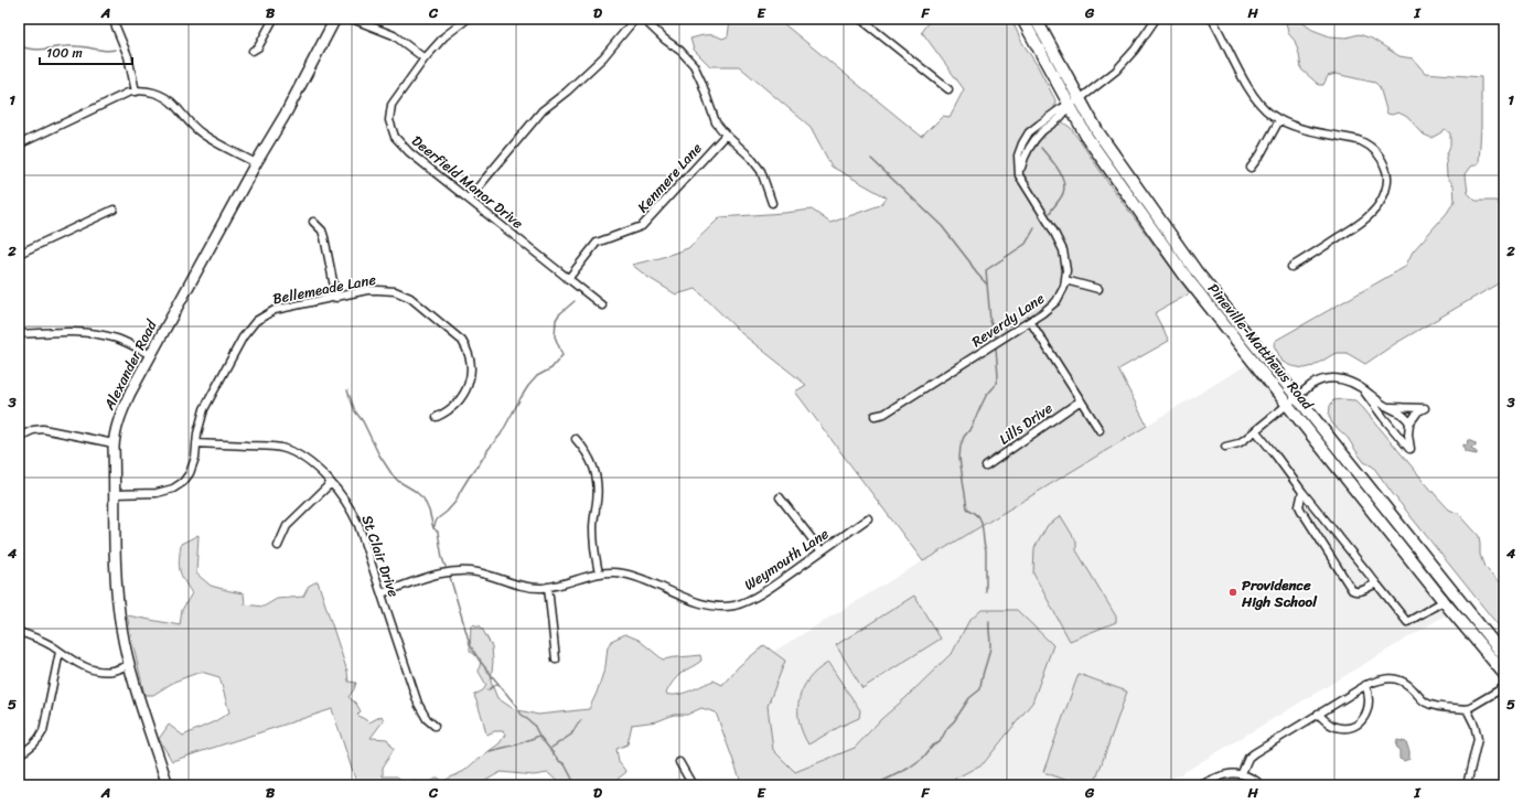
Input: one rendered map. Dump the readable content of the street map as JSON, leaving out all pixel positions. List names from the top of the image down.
{
  "streets": {
    "main road": ["Pineville-Matthews Road"],
    "street": [
      "Kenmere Lane",
      "Deerfield Manor Drive",
      "Bellemeade Lane",
      "Reverdy Lane",
      "Alexander Road",
      "Lills Drive",
      "St Clair Drive",
      "Weymouth Lane"
    ]
  },
  "crossings": [
    ["Kenmere Lane", "Deerfield Manor Drive"],
    ["Bellemeade Lane", "Alexander Road"],
    ["Bellemeade Lane", "St Clair Drive"],
    ["Reverdy Lane", "Pineville-Matthews Road"],
    ["St Clair Drive", "Weymouth Lane"]
  ],
  "places": ["Providence High School"],
  "scale_bar": "100 m",
  "grid": {
    "columns": [
      "A",
      "B",
      "C",
      "D",
      "E",
      "F",
      "G",
      "H",
      "I"
    ],
    "rows": [
      "1",
      "2",
      "3",
      "4",
      "5"
    ]
  }
}
